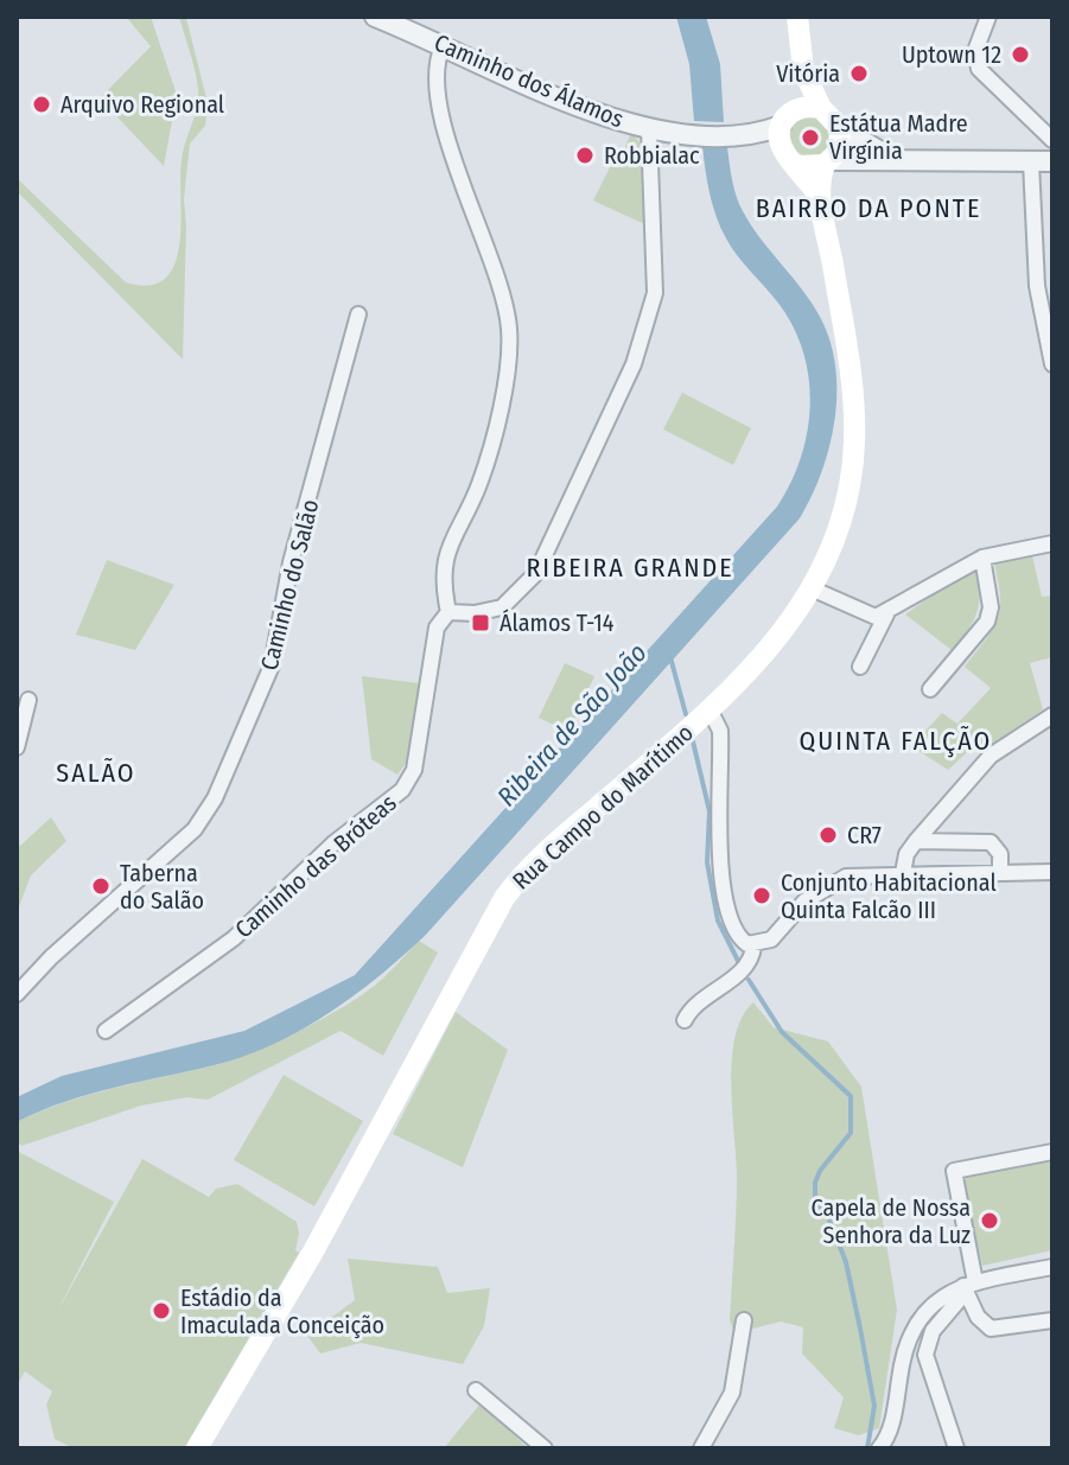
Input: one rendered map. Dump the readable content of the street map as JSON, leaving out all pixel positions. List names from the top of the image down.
{
  "streets": {
    "main road": ["Rua Campo do Marítimo"],
    "street": ["Caminho dos Álamos", "Caminho do Salão", "Caminho das Bróteas"]
  },
  "crossings": [
    ["Caminho dos Álamos", "Rua Campo do Marítimo"],
    ["Caminho dos Álamos", "Caminho das Bróteas"]
  ],
  "districts": [
    "BAIRRO DA PONTE",
    "RIBEIRA GRANDE",
    "QUINTA FALÇÃO",
    "SALÃO"
  ],
  "water": ["Ribeira de São João"],
  "places": {
    "other": [
      "Uptown 12",
      "Vitória",
      "Arquivo Regional",
      "Estátua Madre Virgínia",
      "Robbialac",
      "CR7",
      "Taberna do Salão",
      "Conjunto Habitacional Quinta Falcão III",
      "Capela de Nossa Senhora da Luz",
      "Estádio da Imaculada Conceição"
    ],
    "transit": ["Álamos T-14"]
  }
}
